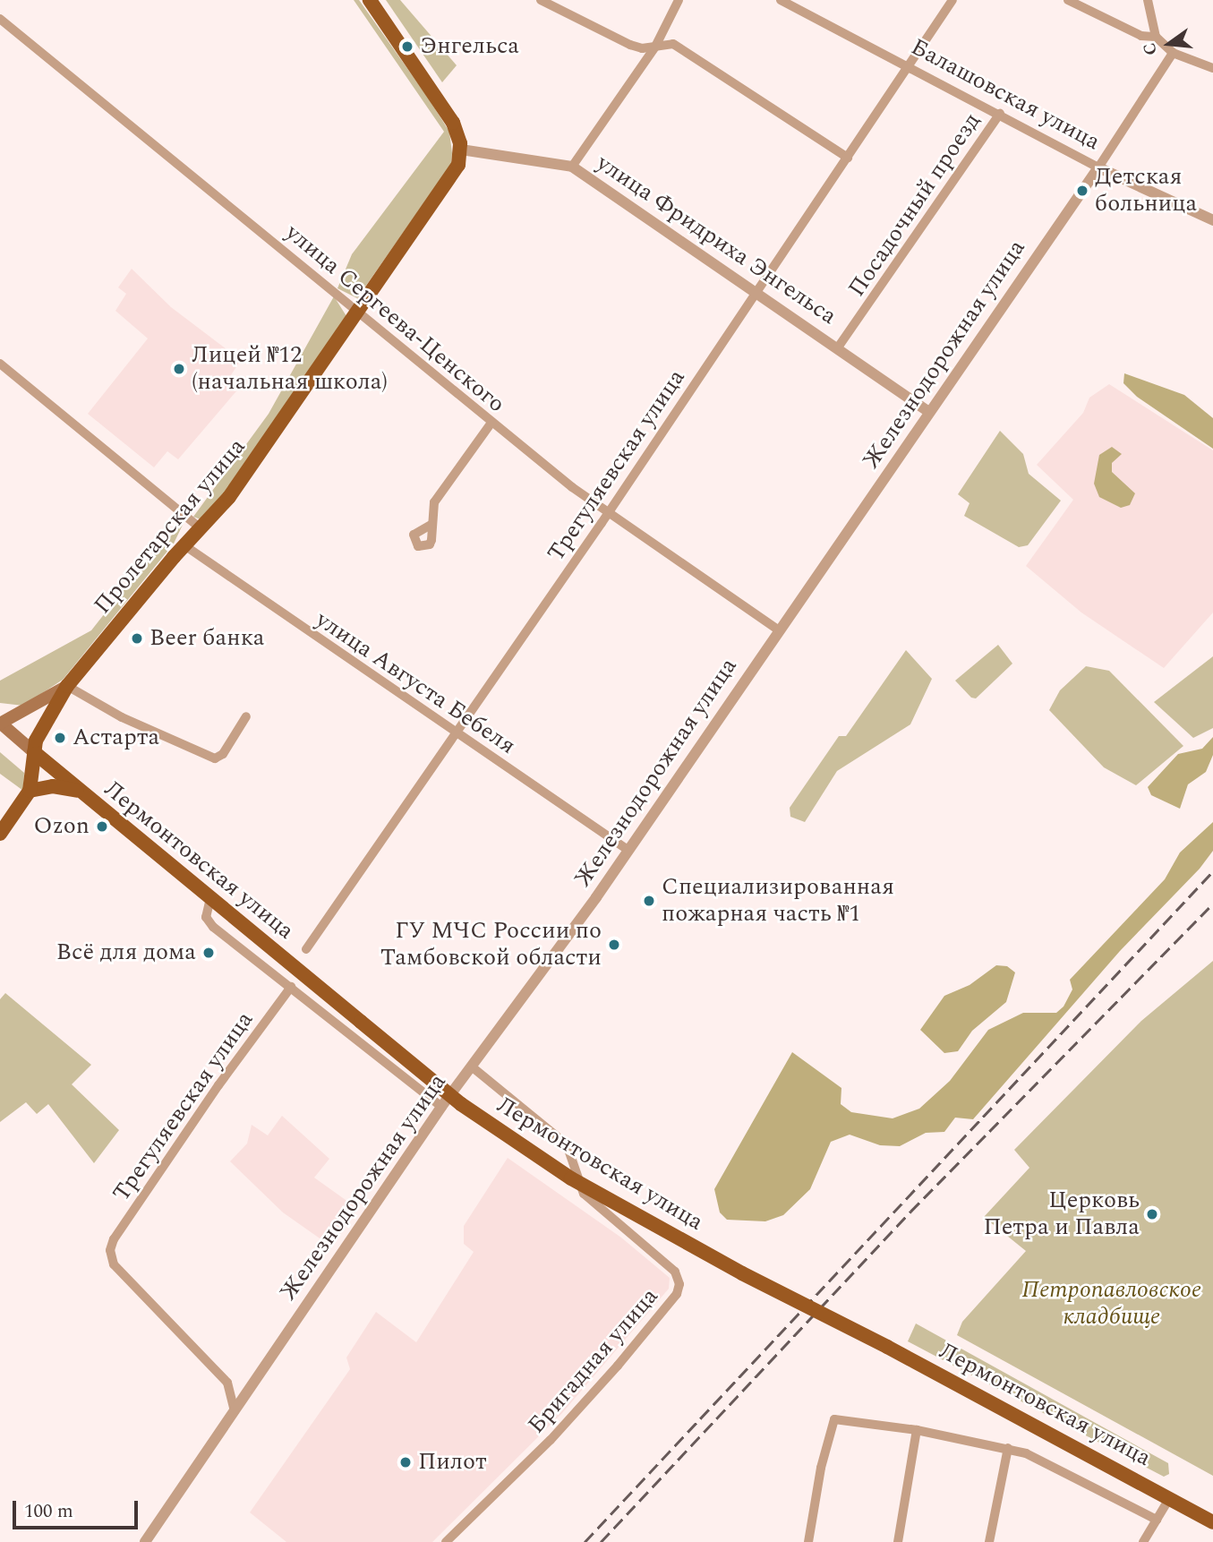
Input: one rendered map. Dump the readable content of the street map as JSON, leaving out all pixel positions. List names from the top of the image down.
{
  "streets": {
    "main road": ["Пролетарская улица", "Лермонтовская улица"],
    "street": [
      "Балашовская улица",
      "Посадочный проезд",
      "улица Фридриха Энгельса",
      "улица Сергеева-Ценского",
      "Железнодорожная улица",
      "Трегуляевская улица",
      "улица Августа Бебеля",
      "Бригадная улица"
    ]
  },
  "crossings": [
    ["Балашовская улица", "Посадочный проезд"],
    ["Балашовская улица", "Железнодорожная улица"],
    ["Балашовская улица", "Трегуляевская улица"],
    ["Посадочный проезд", "улица Фридриха Энгельса"],
    ["улица Фридриха Энгельса", "Железнодорожная улица"],
    ["улица Фридриха Энгельса", "Трегуляевская улица"],
    ["улица Фридриха Энгельса", "Пролетарская улица"],
    ["улица Сергеева-Ценского", "Железнодорожная улица"],
    ["улица Сергеева-Ценского", "Трегуляевская улица"],
    ["улица Сергеева-Ценского", "Пролетарская улица"],
    ["Железнодорожная улица", "улица Августа Бебеля"],
    ["Железнодорожная улица", "Бригадная улица"],
    ["Трегуляевская улица", "улица Августа Бебеля"],
    ["Пролетарская улица", "улица Августа Бебеля"],
    ["Пролетарская улица", "Лермонтовская улица"]
  ],
  "parks": ["Петропавловское кладбище"],
  "places": [
    "Энгельса",
    "Детская больница",
    "Лицей №12 (начальная школа)",
    "Beer банка",
    "Астарта",
    "Ozon",
    "Специализированная пожарная часть №1",
    "ГУ МЧС России по Тамбовской области",
    "Всё для дома",
    "Церковь Петра и Павла",
    "Пилот"
  ],
  "scale_bar": "100 m",
  "north": "left"
}
